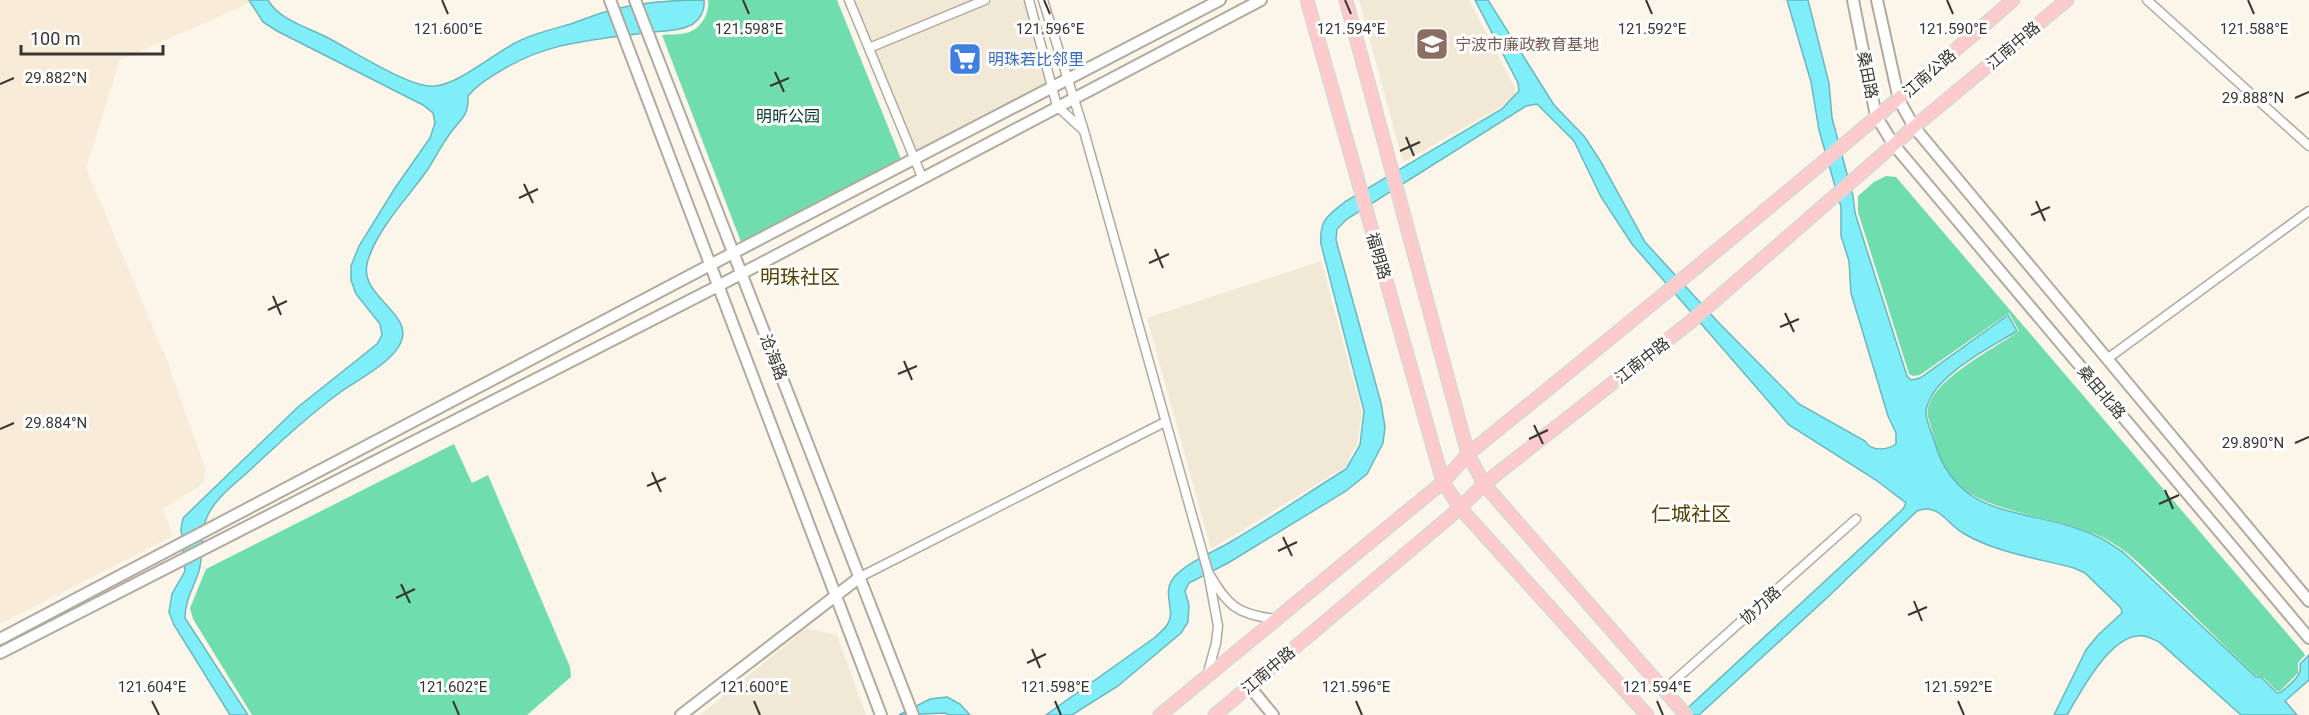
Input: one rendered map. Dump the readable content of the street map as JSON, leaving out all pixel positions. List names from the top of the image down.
{
  "streets": {
    "main road": [
      "江南中路",
      "江南公路",
      "桑田路",
      "福明路",
      "沧海路",
      "桑田北路"
    ],
    "street": ["协力路"]
  },
  "crossings": [
    ["江南中路", "江南公路"],
    ["江南中路", "桑田路"],
    ["江南中路", "福明路"],
    ["江南中路", "桑田北路"],
    ["江南公路", "桑田路"],
    ["桑田路", "桑田北路"],
    ["福明路", "协力路"]
  ],
  "districts": ["明珠社区", "仁城社区"],
  "parks": ["明昕公园"],
  "places": {
    "school or university": ["宁波市廉政教育基地"],
    "supermarket": ["明珠若比邻里"]
  },
  "scale_bar": "100 m",
  "coordinates": [
    "121.600°E",
    "121.596°E",
    "121.592°E",
    "121.590°E",
    "121.598°E",
    "121.594°E",
    "121.588°E",
    "29.882°N",
    "29.888°N",
    "29.884°N",
    "29.890°N",
    "121.604°E",
    "121.602°E"
  ]
}
